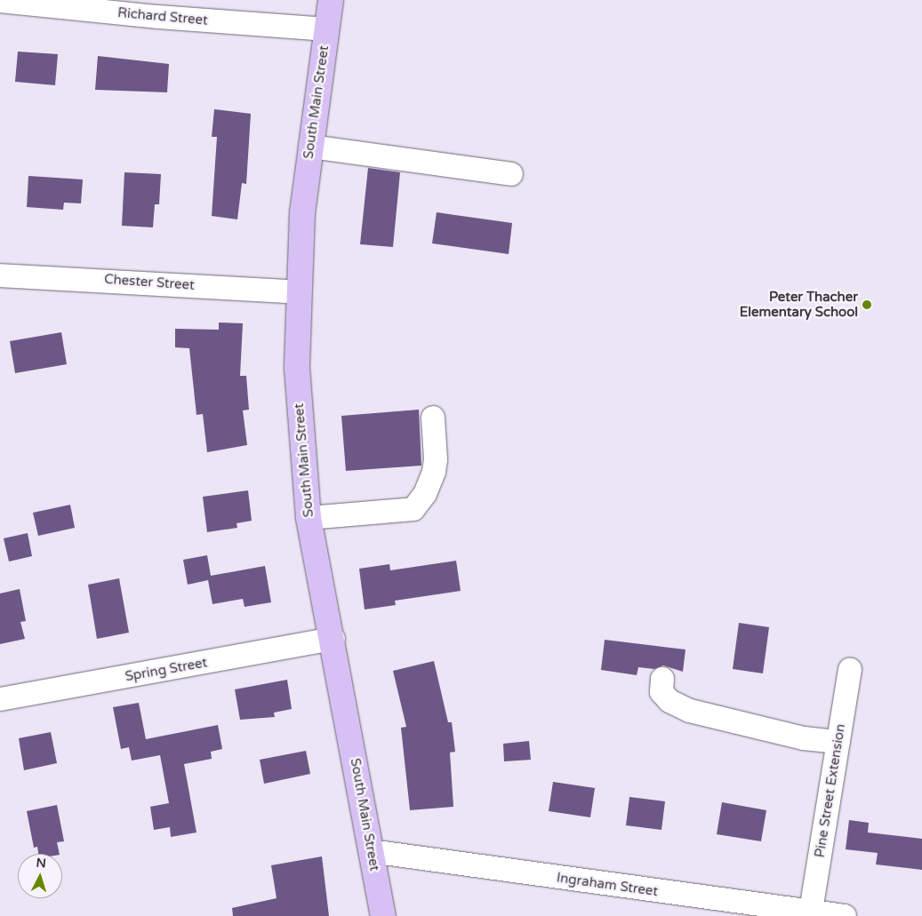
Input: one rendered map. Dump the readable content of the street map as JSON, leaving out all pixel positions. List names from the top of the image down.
{
  "streets": {
    "main road": ["South Main Street"],
    "street": [
      "Richard Street",
      "Chester Street",
      "Spring Street",
      "Pine Street Extension",
      "Ingraham Street"
    ]
  },
  "crossings": [
    ["Richard Street", "South Main Street"],
    ["South Main Street", "Chester Street"],
    ["South Main Street", "Spring Street"],
    ["South Main Street", "Ingraham Street"],
    ["Pine Street Extension", "Ingraham Street"]
  ],
  "places": ["Peter Thacher Elementary School"],
  "north": "top"
}
